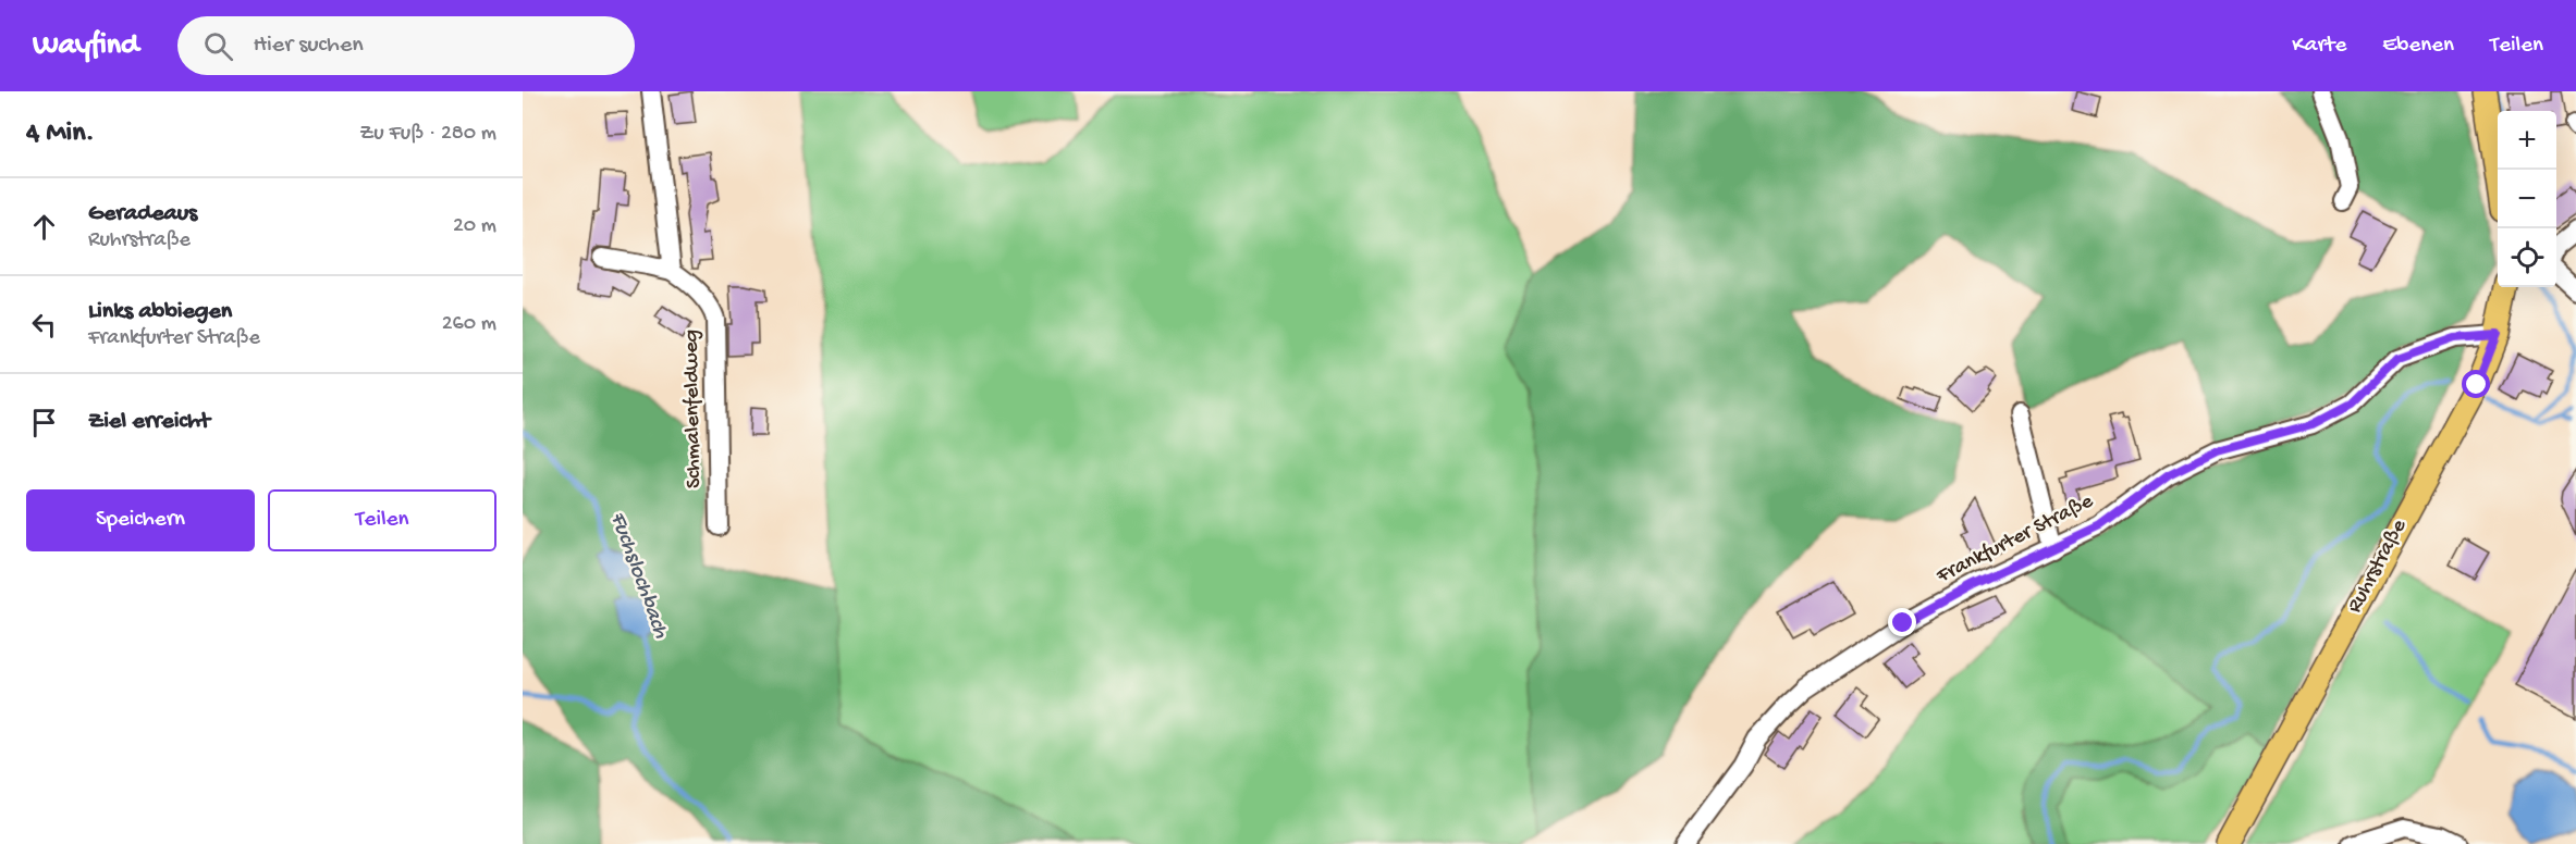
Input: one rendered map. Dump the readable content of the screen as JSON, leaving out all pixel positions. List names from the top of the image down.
{
  "streets": {
    "main road": ["Ruhrstraße"],
    "street": ["Schmalenfeldweg", "Frankfurter Straße"]
  },
  "crossings": [
    ["Frankfurter Straße", "Ruhrstraße"]
  ],
  "water": ["Fuchslochbach"],
  "page": {
    "header": "Wayfind",
    "search": "Hier suchen",
    "nav": ["Karte", "Ebenen", "Teilen"],
    "heading": ["4 Min.", "Zu Fuß · 280 m"],
    "map_buttons": ["+", "−"],
    "list": [
      ["Geradeaus", "Ruhrstraße", "20 m"],
      ["Links abbiegen", "Frankfurter Straße", "260 m"],
      "Ziel erreicht"
    ],
    "buttons": ["Speichern", "Teilen"]
  }
}
